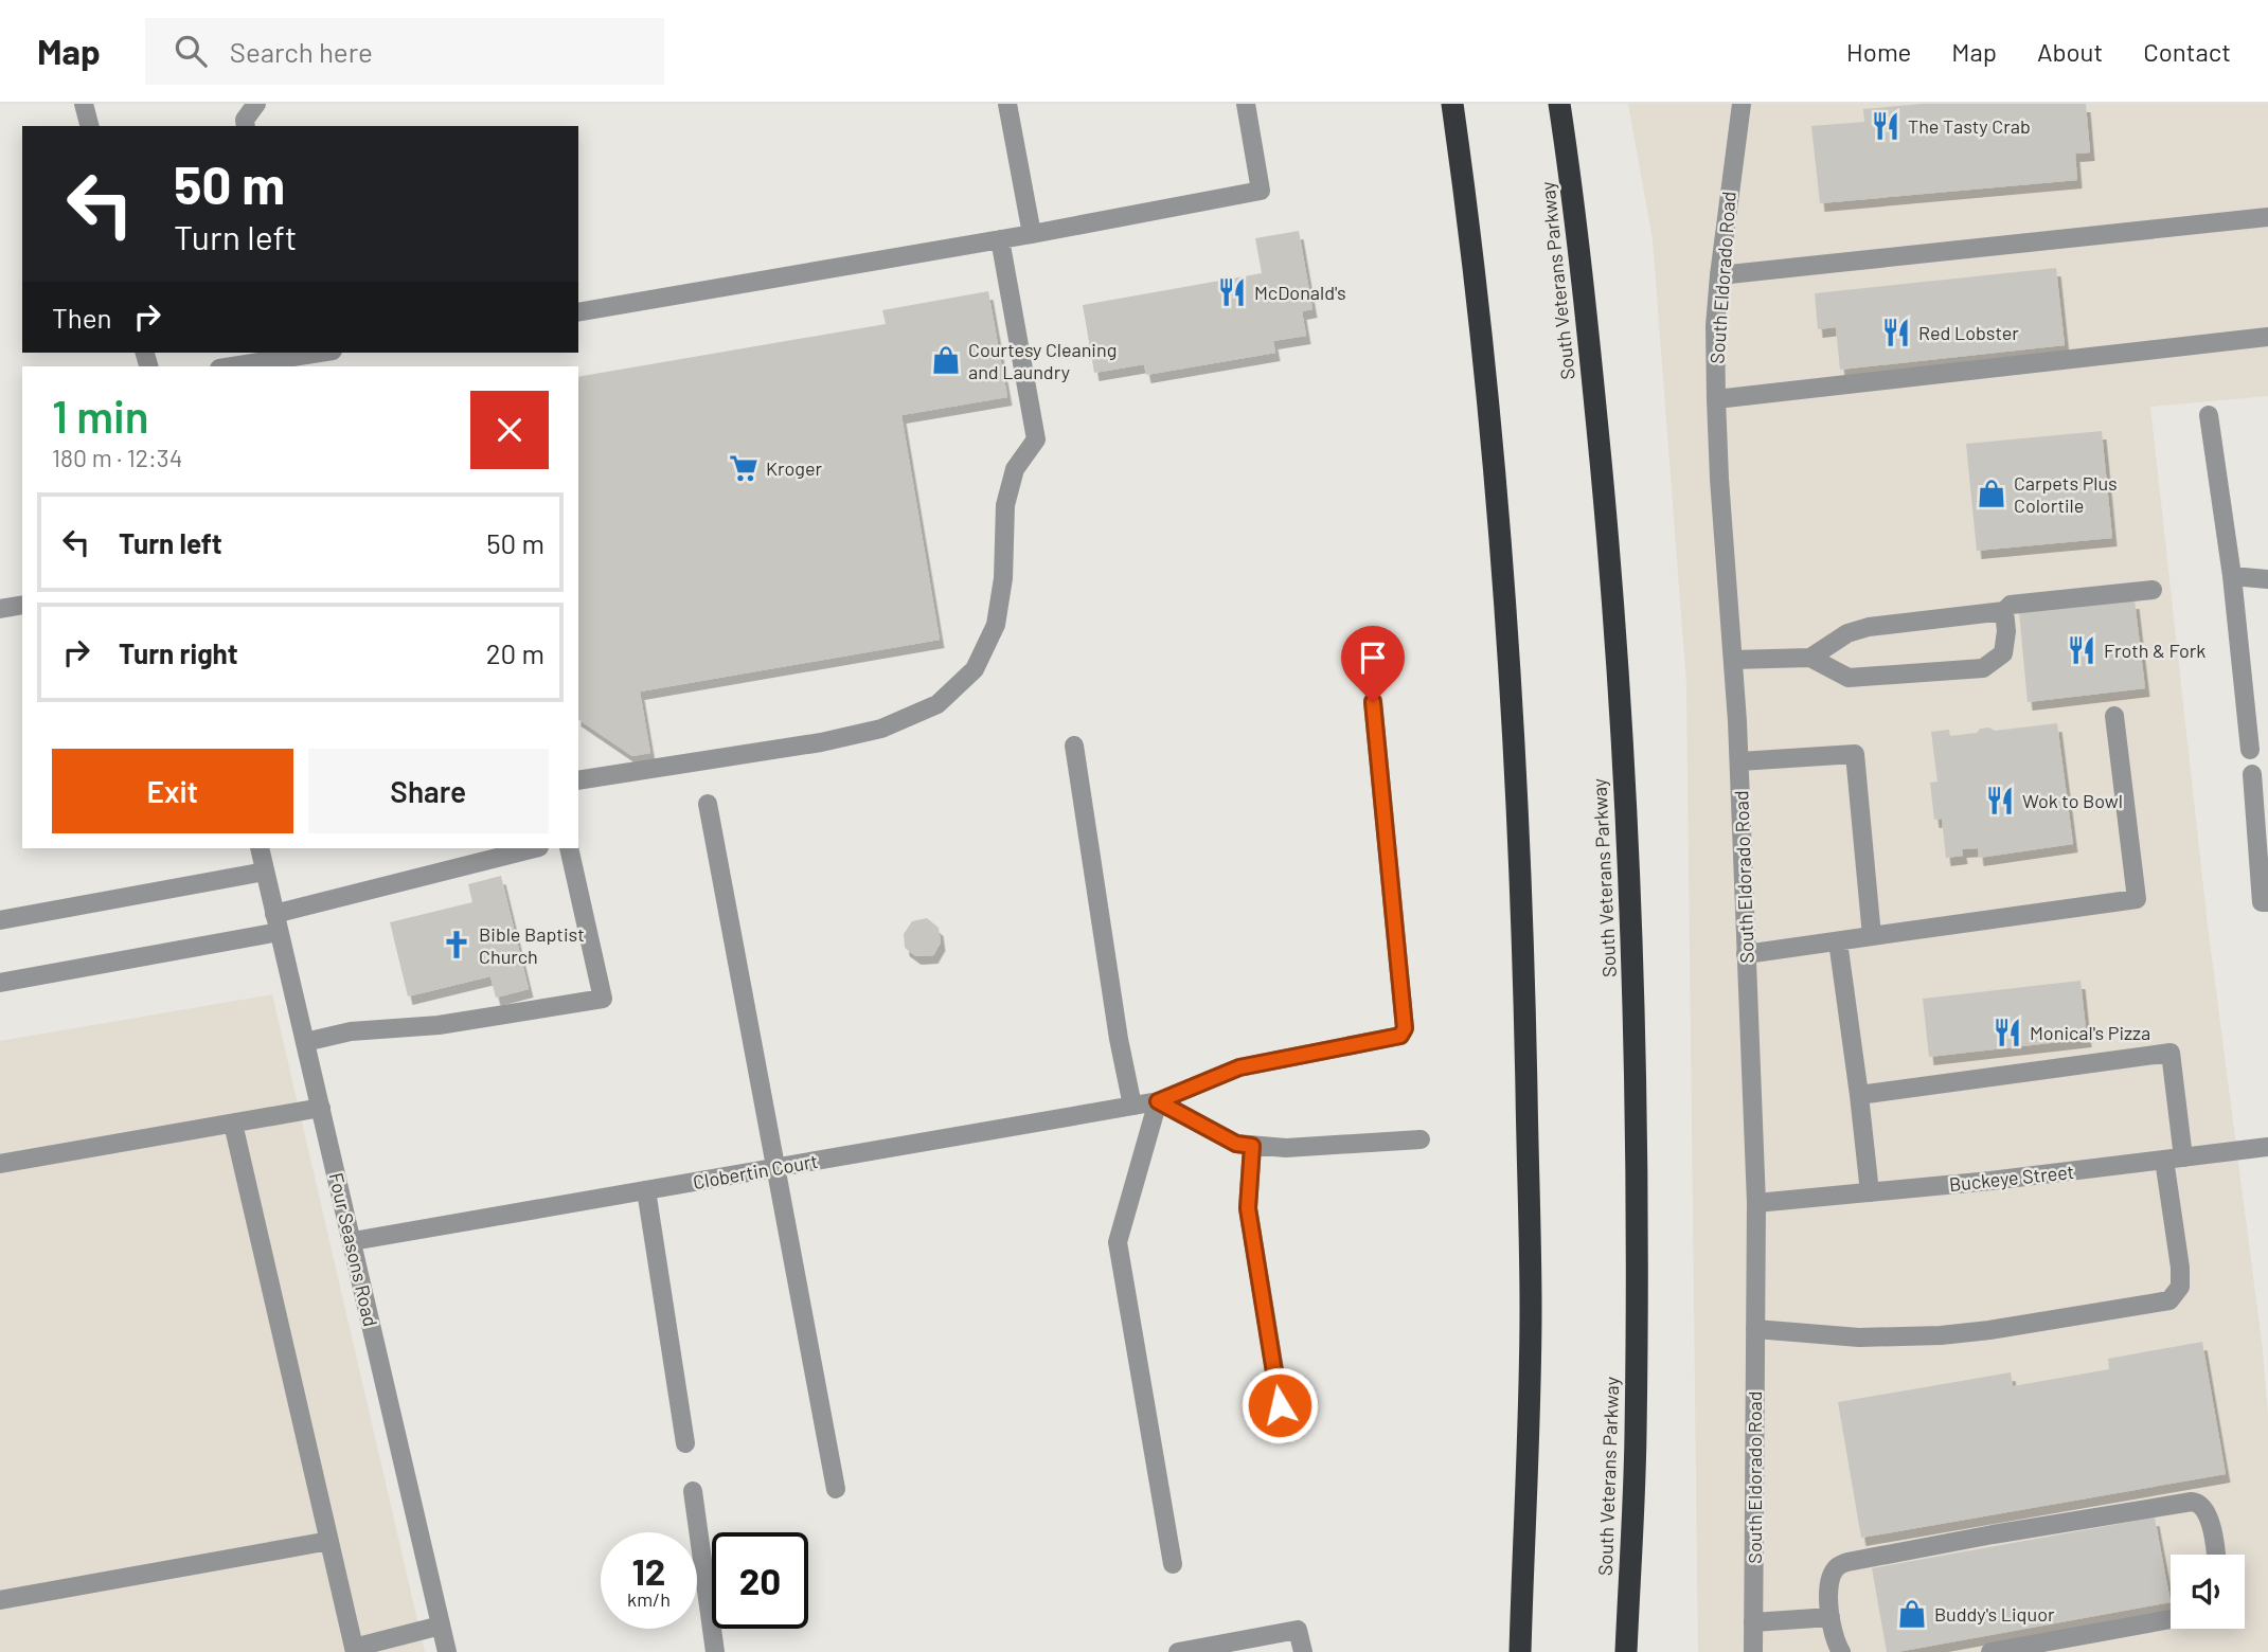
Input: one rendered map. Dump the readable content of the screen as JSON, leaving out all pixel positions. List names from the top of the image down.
{
  "streets": {
    "highway": ["South Veterans Parkway"],
    "street": [
      "South Eldorado Road",
      "Clobertin Court",
      "Buckeye Street",
      "Four Seasons Road"
    ]
  },
  "crossings": [
    ["South Eldorado Road", "Buckeye Street"],
    ["Clobertin Court", "Four Seasons Road"]
  ],
  "places": {
    "restaurant": [
      "The Tasty Crab",
      "McDonald's",
      "Red Lobster",
      "Froth & Fork",
      "Wok to Bowl",
      "Monical's Pizza"
    ],
    "shop": ["Courtesy Cleaning and Laundry", "Carpets Plus Colortile", "Buddy's Liquor"],
    "supermarket": ["Kroger"],
    "church": ["Bible Baptist Church"]
  },
  "page": {
    "header": "Map",
    "search": "Search here",
    "nav": [
      "Home",
      "Map",
      "About",
      "Contact"
    ],
    "turn": ["50 m", "Turn left"],
    "then": "Then",
    "heading": ["1 min", "180 m · 12:34"],
    "list": [
      {
        "name": "Turn left",
        "value": "50 m"
      },
      {
        "name": "Turn right",
        "value": "20 m"
      }
    ],
    "buttons": ["Exit", "Share"],
    "speed": "12 km/h",
    "limit": "20"
  }
}
